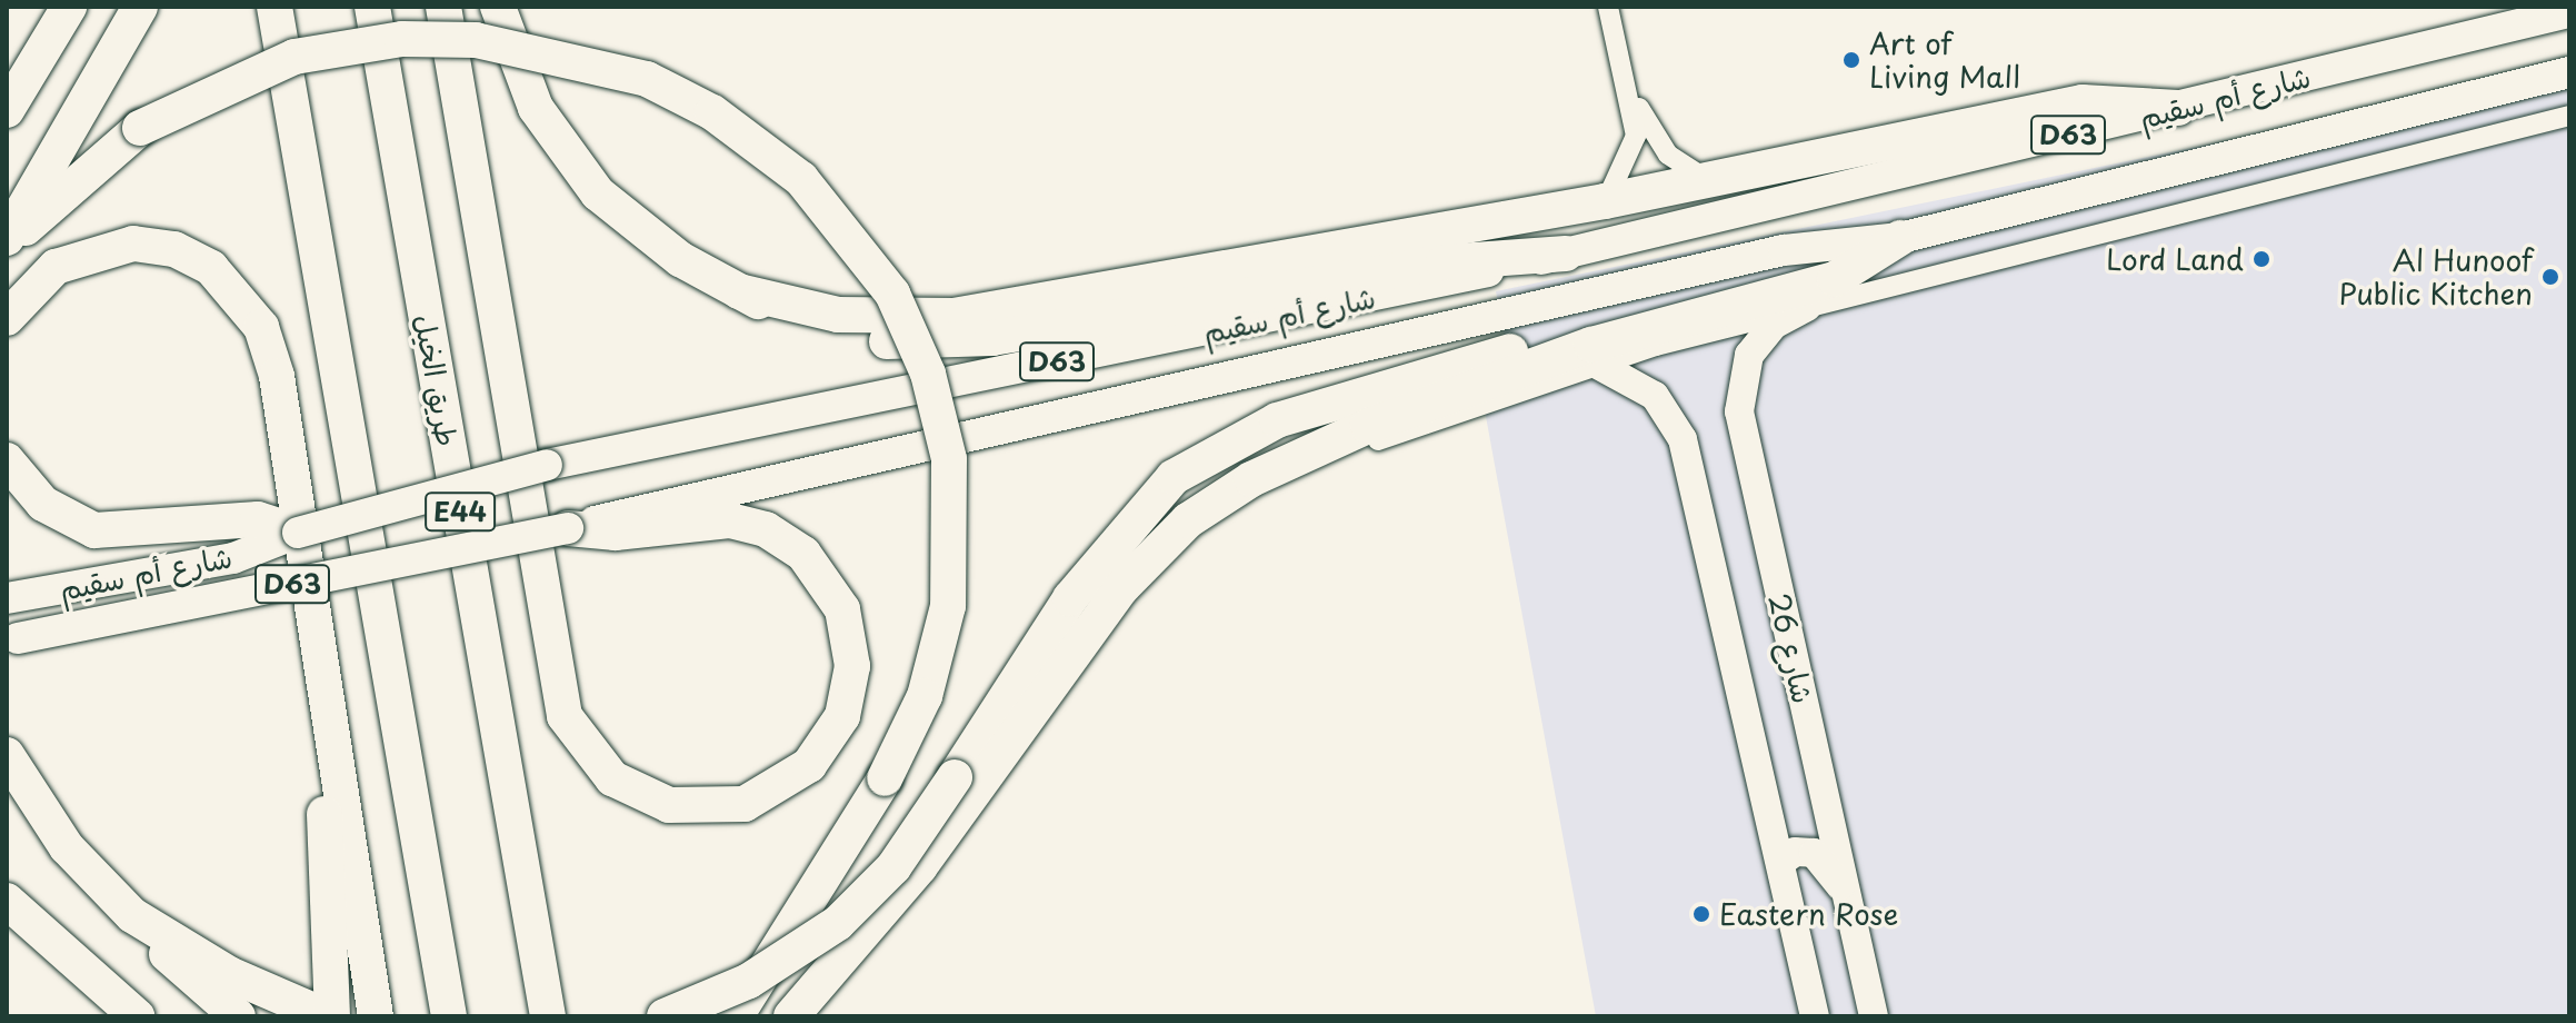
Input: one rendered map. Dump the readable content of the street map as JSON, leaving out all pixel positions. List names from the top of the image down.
{
  "streets": {
    "highway": ["طريق الخيل", "E44"],
    "main road": ["شارع أم سقيم", "D63", "شارع 26"]
  },
  "places": [
    "Art of Living Mall",
    "Lord Land",
    "Al Hunoof Public Kitchen",
    "Eastern Rose"
  ]
}
